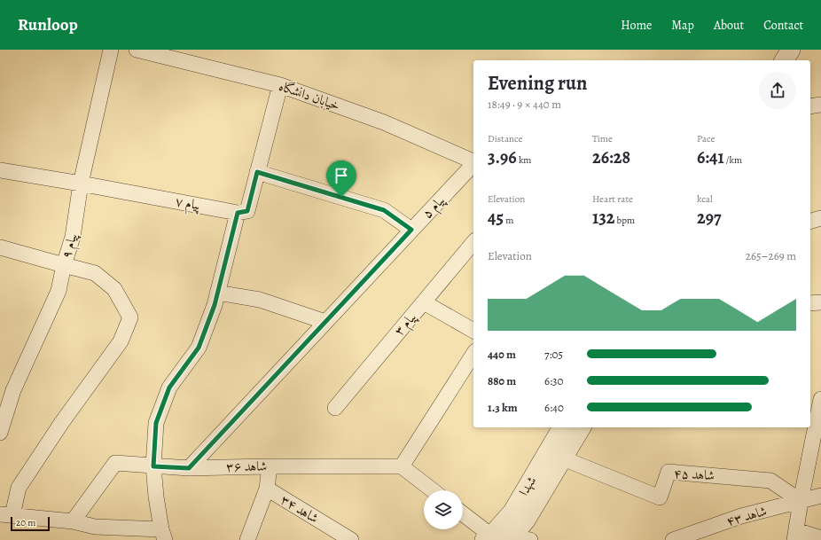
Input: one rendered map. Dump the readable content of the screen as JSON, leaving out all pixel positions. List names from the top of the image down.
{
  "streets": {
    "street": [
      "خیابان دانشگاه",
      "پیام ۷",
      "پیام ۵",
      "پیام ۹",
      "پیام ۳",
      "شاهد ۳۶",
      "شاهد ۴۵",
      "شهدا",
      "شاهد ۳۴",
      "شاهد ۴۳"
    ]
  },
  "crossings": [
    ["پیام ۷", "پیام ۹"],
    ["پیام ۵", "شاهد ۳۶"],
    ["شاهد ۴۵", "شهدا"],
    ["شاهد ۴۵", "شاهد ۴۳"]
  ],
  "scale_bar": "20 m",
  "page": {
    "header": "Runloop",
    "nav": [
      "Home",
      "Map",
      "About",
      "Contact"
    ],
    "heading": ["Evening run", "18:49 · 9 × 440 m"],
    "stats": [
      ["Distance", "3.96 km"],
      ["Time", "26:28"],
      ["Pace", "6:41 /km"],
      ["Elevation", "45 m"],
      ["Heart rate", "132 bpm"],
      ["kcal", "297"]
    ],
    "chart": ["Elevation", "265–269 m"],
    "list": [
      {
        "name": "440 m",
        "note": "7:05"
      },
      {
        "name": "880 m",
        "note": "6:30"
      },
      {
        "name": "1.3 km",
        "note": "6:40"
      }
    ],
    "scale": "20 m"
  }
}
